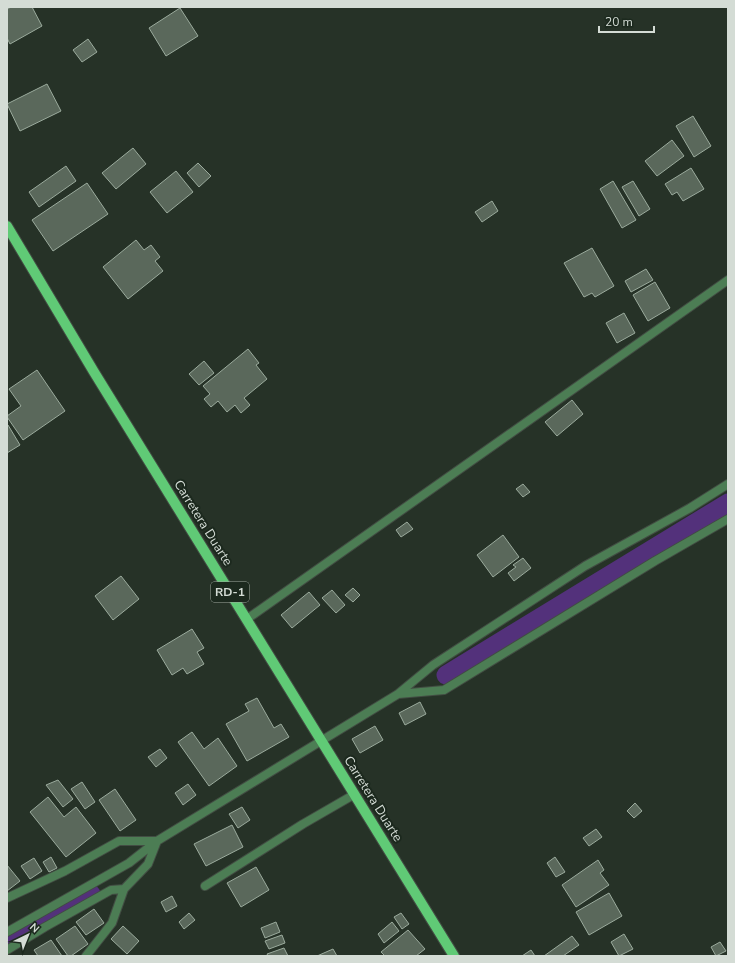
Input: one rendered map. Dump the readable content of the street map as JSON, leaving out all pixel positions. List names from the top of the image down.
{
  "streets": {
    "main road": ["Carretera Duarte", "RD-1"]
  },
  "scale_bar": "20 m",
  "north": "top right"
}
